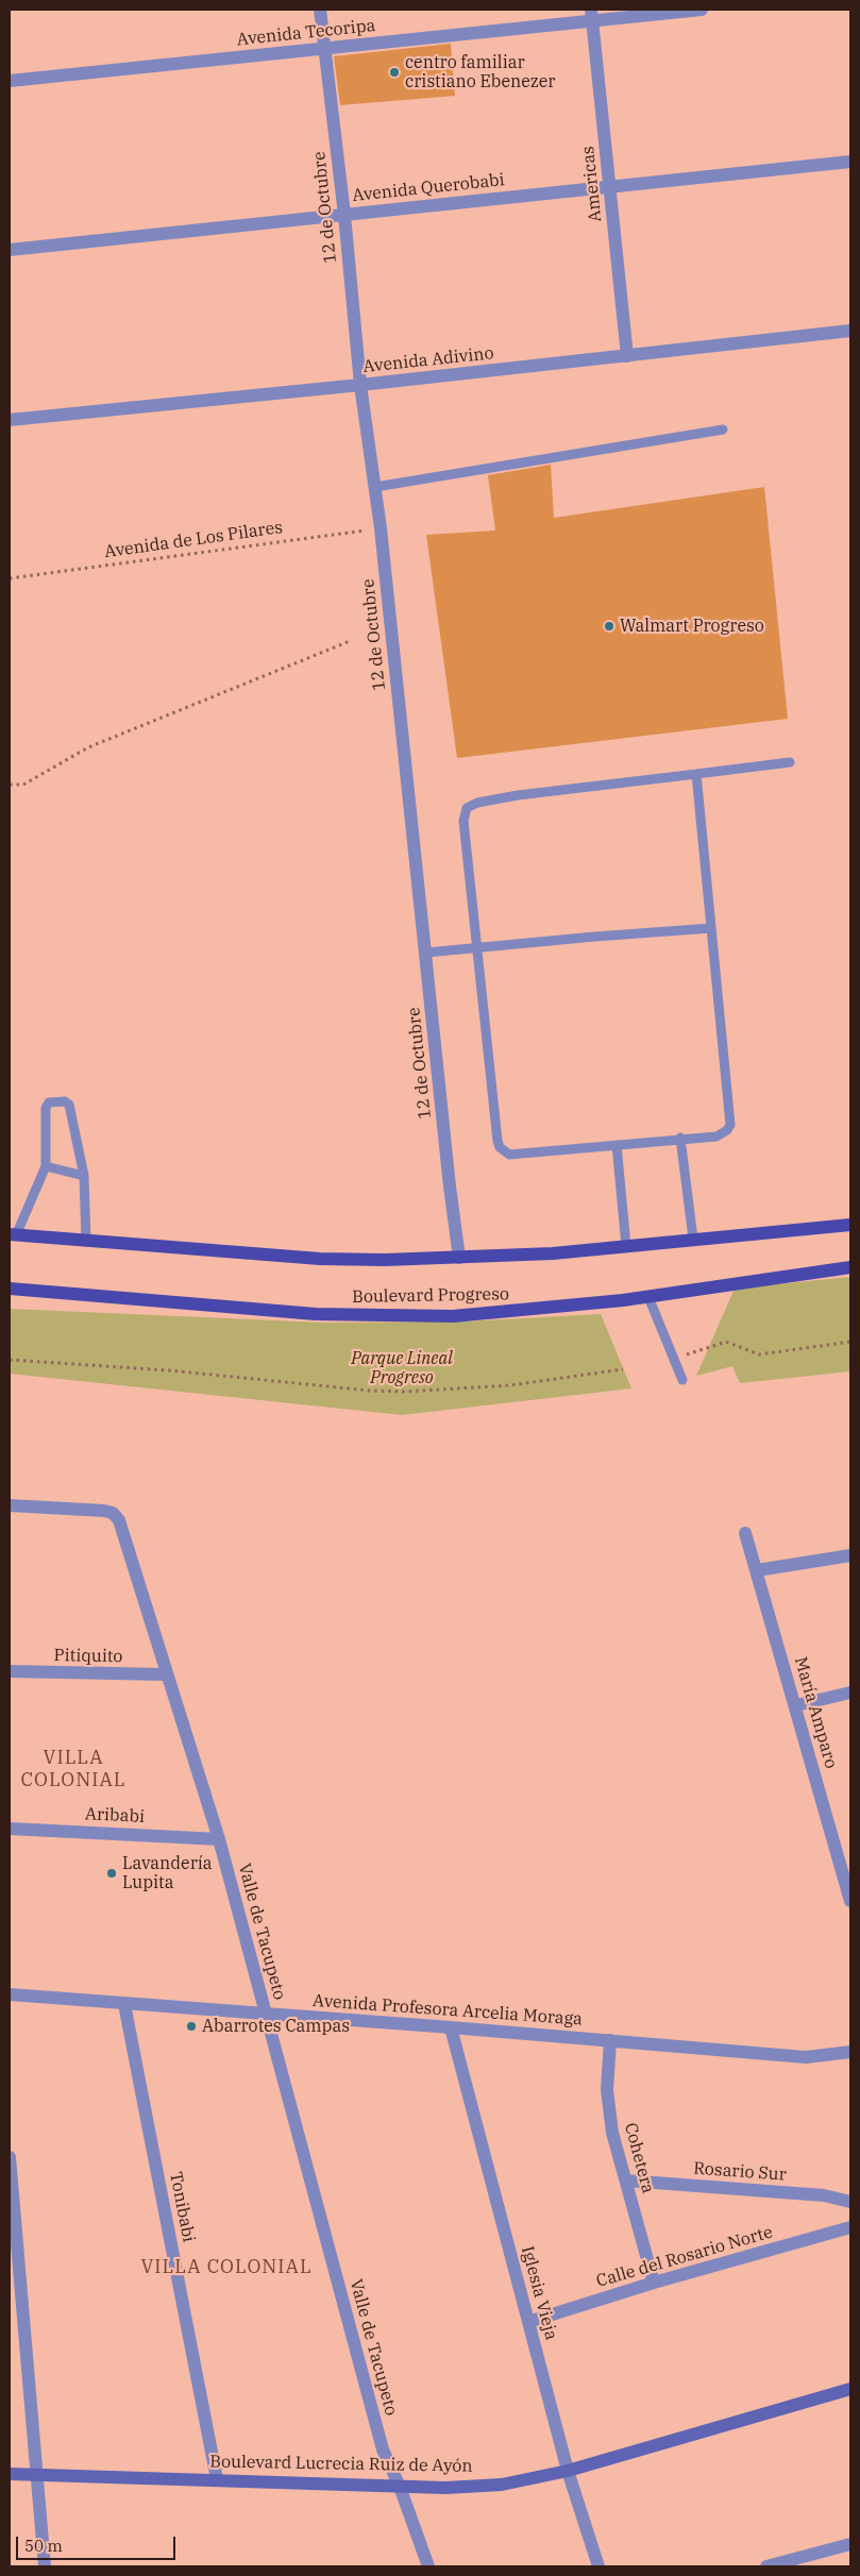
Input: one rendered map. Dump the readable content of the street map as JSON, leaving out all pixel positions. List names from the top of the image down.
{
  "streets": {
    "main road": ["Boulevard Progreso"],
    "street": [
      "Avenida Tecoripa",
      "Americas",
      "Avenida Querobabi",
      "12 de Octubre",
      "Avenida Adivino",
      "Pitiquito",
      "María Amparo",
      "Aribabi",
      "Valle de Tacupeto",
      "Avenida Profesora Arcelia Moraga",
      "Cohetera",
      "Rosario Sur",
      "Tonibabi",
      "Calle del Rosario Norte",
      "Iglesia Vieja",
      "Boulevard Lucrecia Ruiz de Ayón"
    ],
    "path": ["Avenida de Los Pilares"]
  },
  "crossings": [
    ["Avenida Tecoripa", "Americas"],
    ["Avenida Tecoripa", "12 de Octubre"],
    ["Americas", "Avenida Querobabi"],
    ["Americas", "Avenida Adivino"],
    ["Avenida Querobabi", "12 de Octubre"],
    ["12 de Octubre", "Avenida Adivino"],
    ["12 de Octubre", "Avenida de Los Pilares"],
    ["Pitiquito", "Valle de Tacupeto"],
    ["Aribabi", "Valle de Tacupeto"],
    ["Valle de Tacupeto", "Avenida Profesora Arcelia Moraga"],
    ["Valle de Tacupeto", "Boulevard Lucrecia Ruiz de Ayón"],
    ["Avenida Profesora Arcelia Moraga", "Cohetera"],
    ["Avenida Profesora Arcelia Moraga", "Tonibabi"],
    ["Avenida Profesora Arcelia Moraga", "Iglesia Vieja"],
    ["Cohetera", "Rosario Sur"],
    ["Cohetera", "Calle del Rosario Norte"],
    ["Tonibabi", "Boulevard Lucrecia Ruiz de Ayón"],
    ["Calle del Rosario Norte", "Iglesia Vieja"],
    ["Iglesia Vieja", "Boulevard Lucrecia Ruiz de Ayón"]
  ],
  "districts": ["VILLA COLONIAL", "VILLA COLONIAL"],
  "parks": ["Parque Lineal Progreso"],
  "places": [
    "centro familiar cristiano Ebenezer",
    "Walmart Progreso",
    "Lavandería Lupita",
    "Abarrotes Campas"
  ],
  "scale_bar": "50 m"
}
